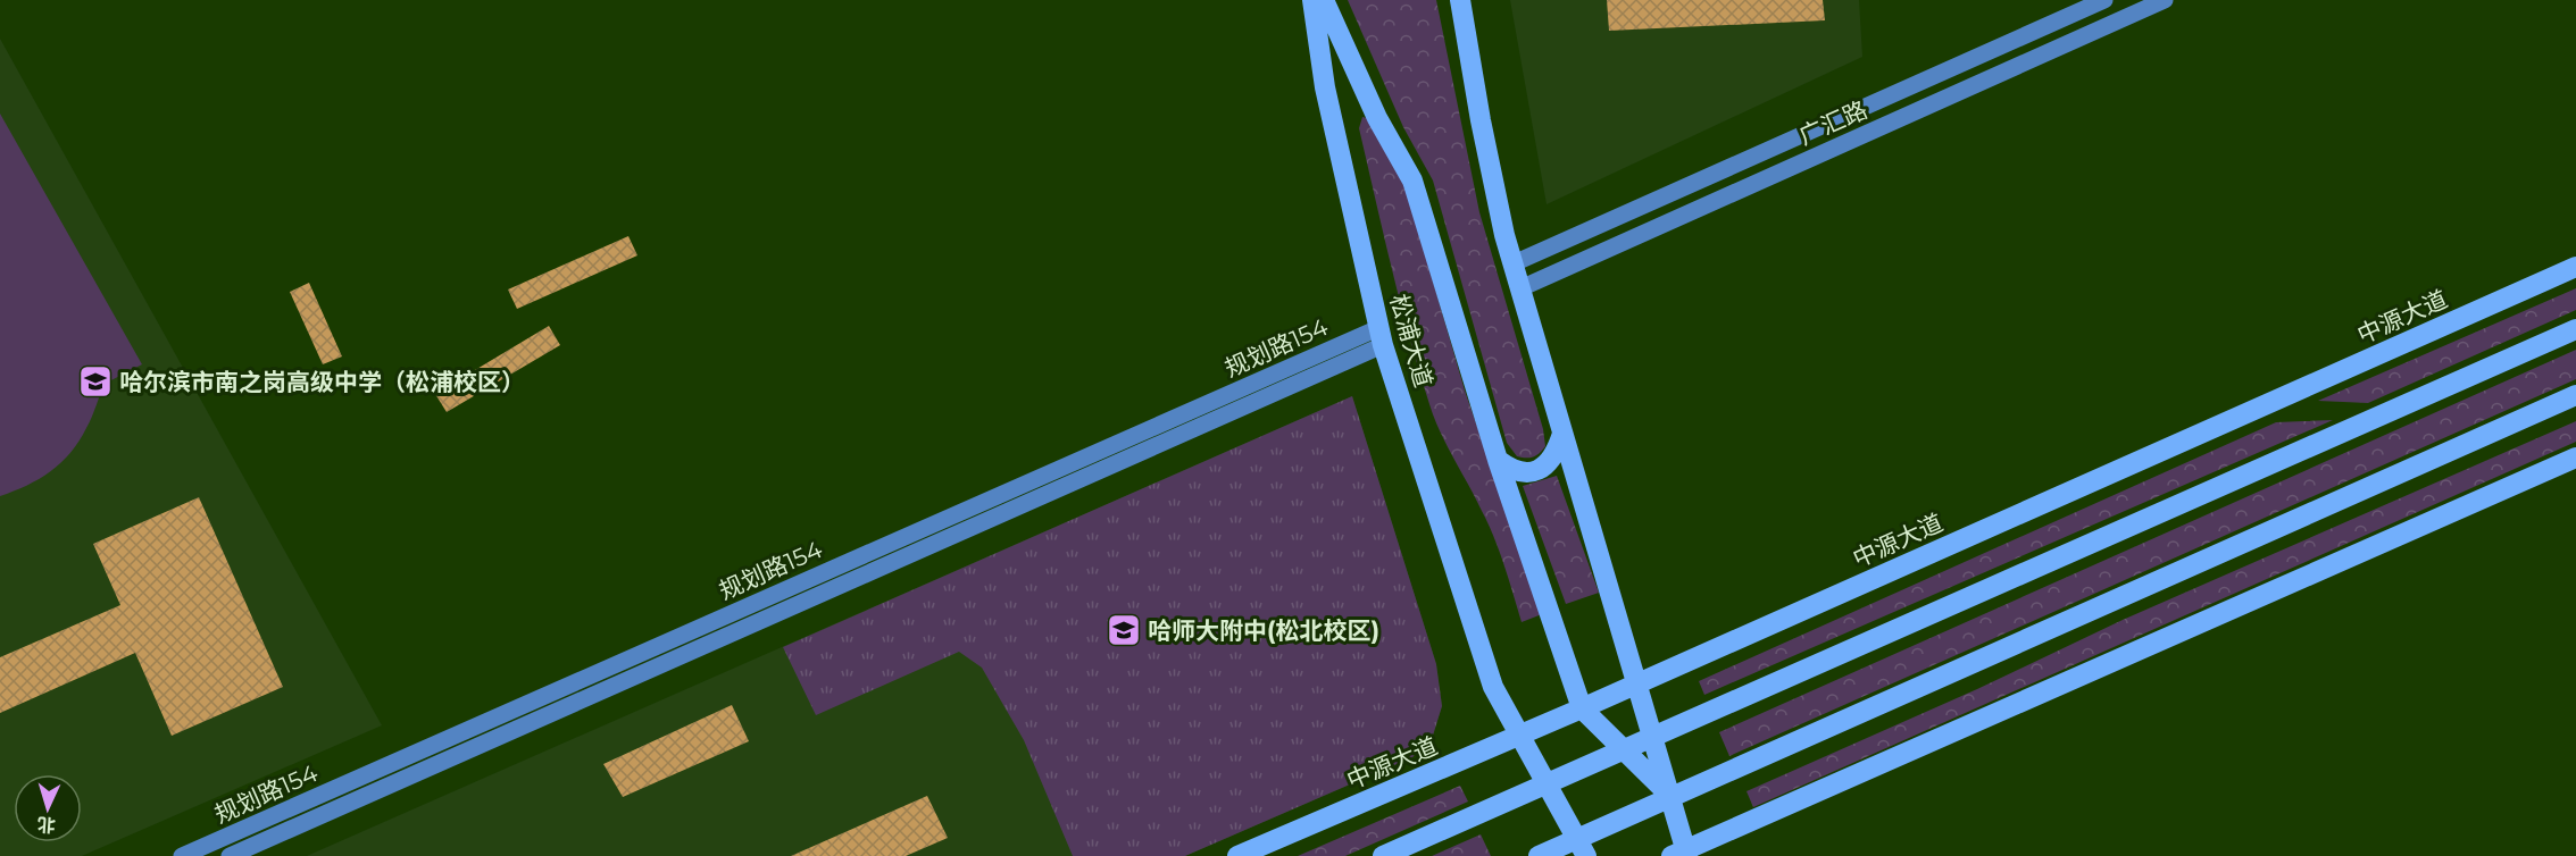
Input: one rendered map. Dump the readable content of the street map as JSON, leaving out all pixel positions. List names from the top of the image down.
{
  "streets": {
    "highway": ["中源大道", "松浦大道"],
    "street": ["广汇路", "规划路154"]
  },
  "crossings": [
    ["中源大道", "松浦大道"],
    ["松浦大道", "规划路154"]
  ],
  "places": {
    "school or university": ["哈尔滨市南之岗高级中学（松浦校区）", "哈师大附中(松北校区)"]
  },
  "north": "bottom"
}
